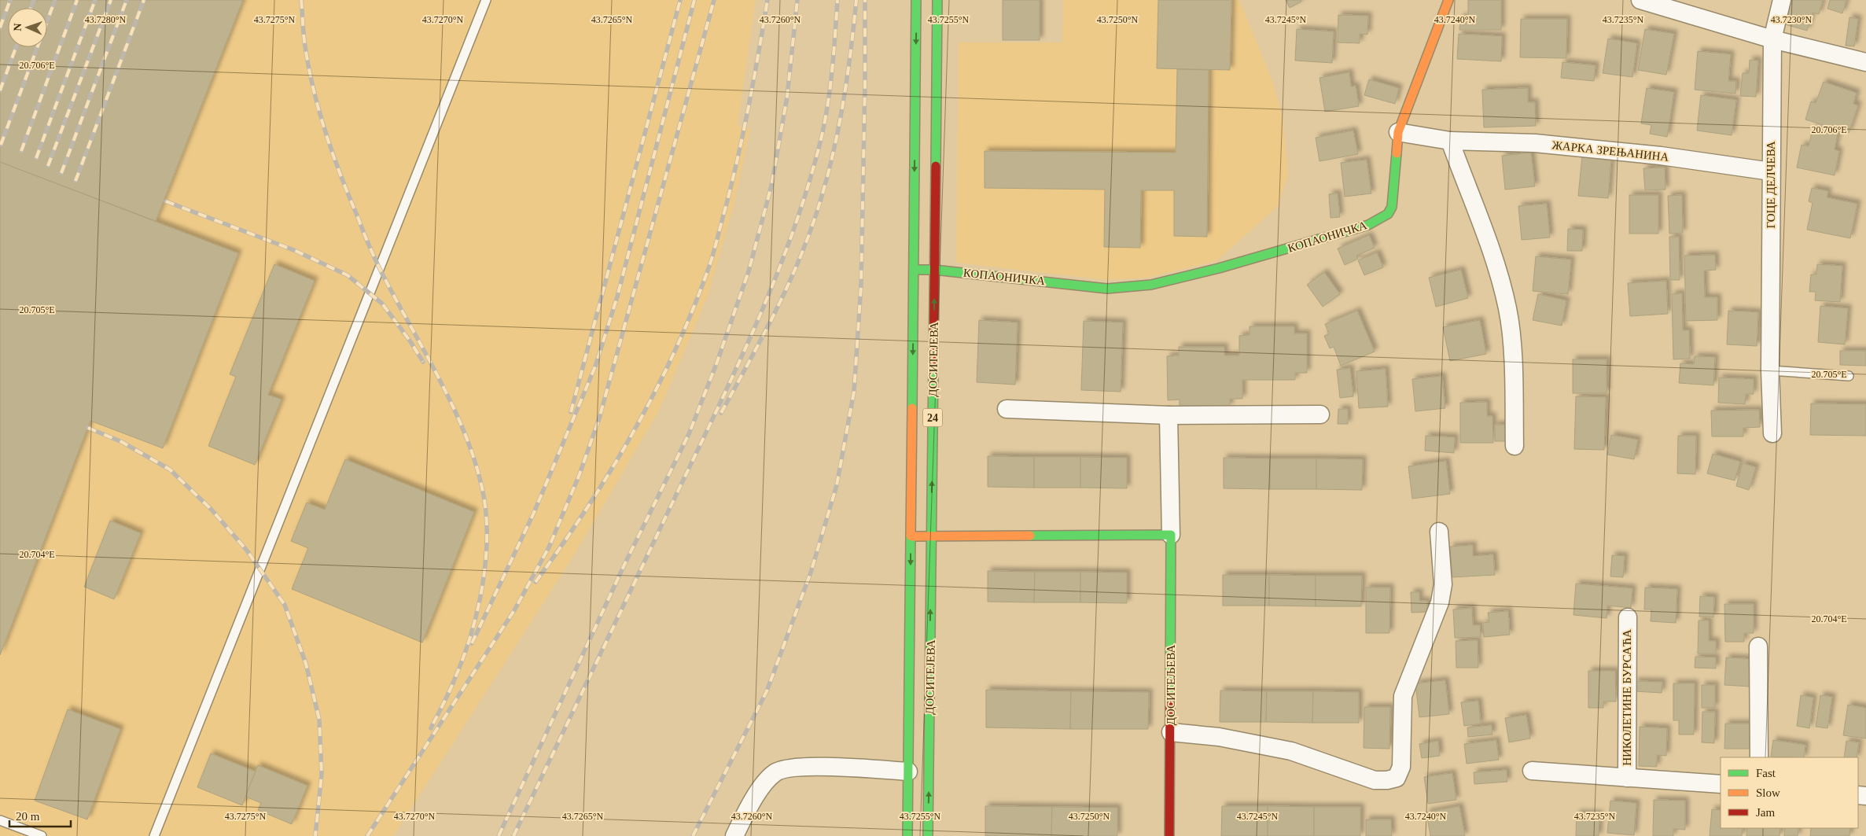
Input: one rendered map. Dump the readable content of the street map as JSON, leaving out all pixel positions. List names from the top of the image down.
{
  "streets": {
    "main road": [
      "КОПАОНИЧКА",
      "ДОСИТЕЈЕВА",
      "24",
      "ДОСИТЕЉЕВА"
    ],
    "street": ["ЖАРКА ЗРЕЊАНИНА", "ГОЦЕ ДЕЛЧЕВА", "НИКОЛЕТИНЕ БУРСАЋА"]
  },
  "crossings": [
    ["ЖАРКА ЗРЕЊАНИНА", "ГОЦЕ ДЕЛЧЕВА"],
    ["КОПАОНИЧКА", "ДОСИТЕЈЕВА"]
  ],
  "legend": ["Fast", "Slow", "Jam"],
  "scale_bar": "20 m",
  "north": "left",
  "coordinates": [
    "43.7280°N",
    "43.7275°N",
    "43.7270°N",
    "43.7265°N",
    "43.7260°N",
    "43.7255°N",
    "43.7250°N",
    "43.7245°N",
    "43.7240°N",
    "43.7235°N",
    "43.7230°N",
    "20.706°E",
    "20.705°E",
    "20.704°E"
  ]
}
